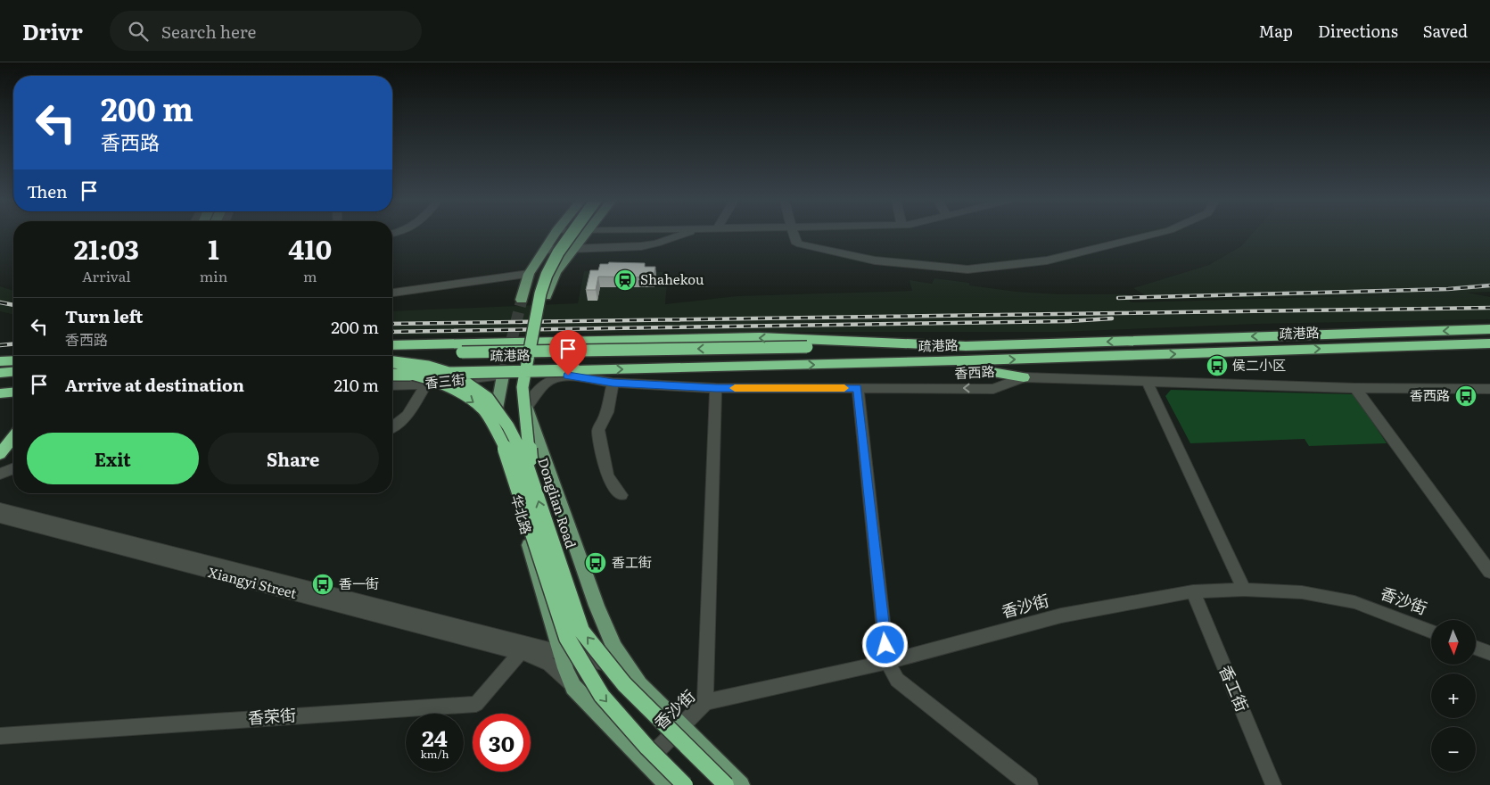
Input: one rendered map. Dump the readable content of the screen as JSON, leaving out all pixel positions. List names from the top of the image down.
{
  "streets": {
    "highway": ["疏港路", "Donglian Road"],
    "main road": ["华北路"],
    "street": [
      "香西路",
      "香三街",
      "Xiangyi Street",
      "香沙街",
      "香工街",
      "香荣街"
    ]
  },
  "crossings": [
    ["香三街", "华北路"],
    ["华北路", "Xiangyi Street"],
    ["Xiangyi Street", "香荣街"],
    ["香沙街", "香工街"]
  ],
  "places": {
    "station": ["Shahekou"],
    "bus stop": [
      "侯二小区",
      "香西路",
      "香工街",
      "香一街"
    ]
  },
  "north": "bottom",
  "page": {
    "header": "Drivr",
    "search": "Search here",
    "nav": ["Map", "Directions", "Saved"],
    "turn": ["200 m", "香西路"],
    "then": "Then",
    "eta": [
      "21:03",
      "Arrival",
      "1",
      "min",
      "410",
      "m"
    ],
    "list": [
      {
        "name": "Turn left",
        "note": "香西路",
        "value": "200 m"
      },
      {
        "name": "Arrive at destination",
        "value": "210 m"
      }
    ],
    "buttons": ["Exit", "Share"],
    "map_buttons": ["+", "−"],
    "speed": "24 km/h",
    "limit": "30"
  }
}
